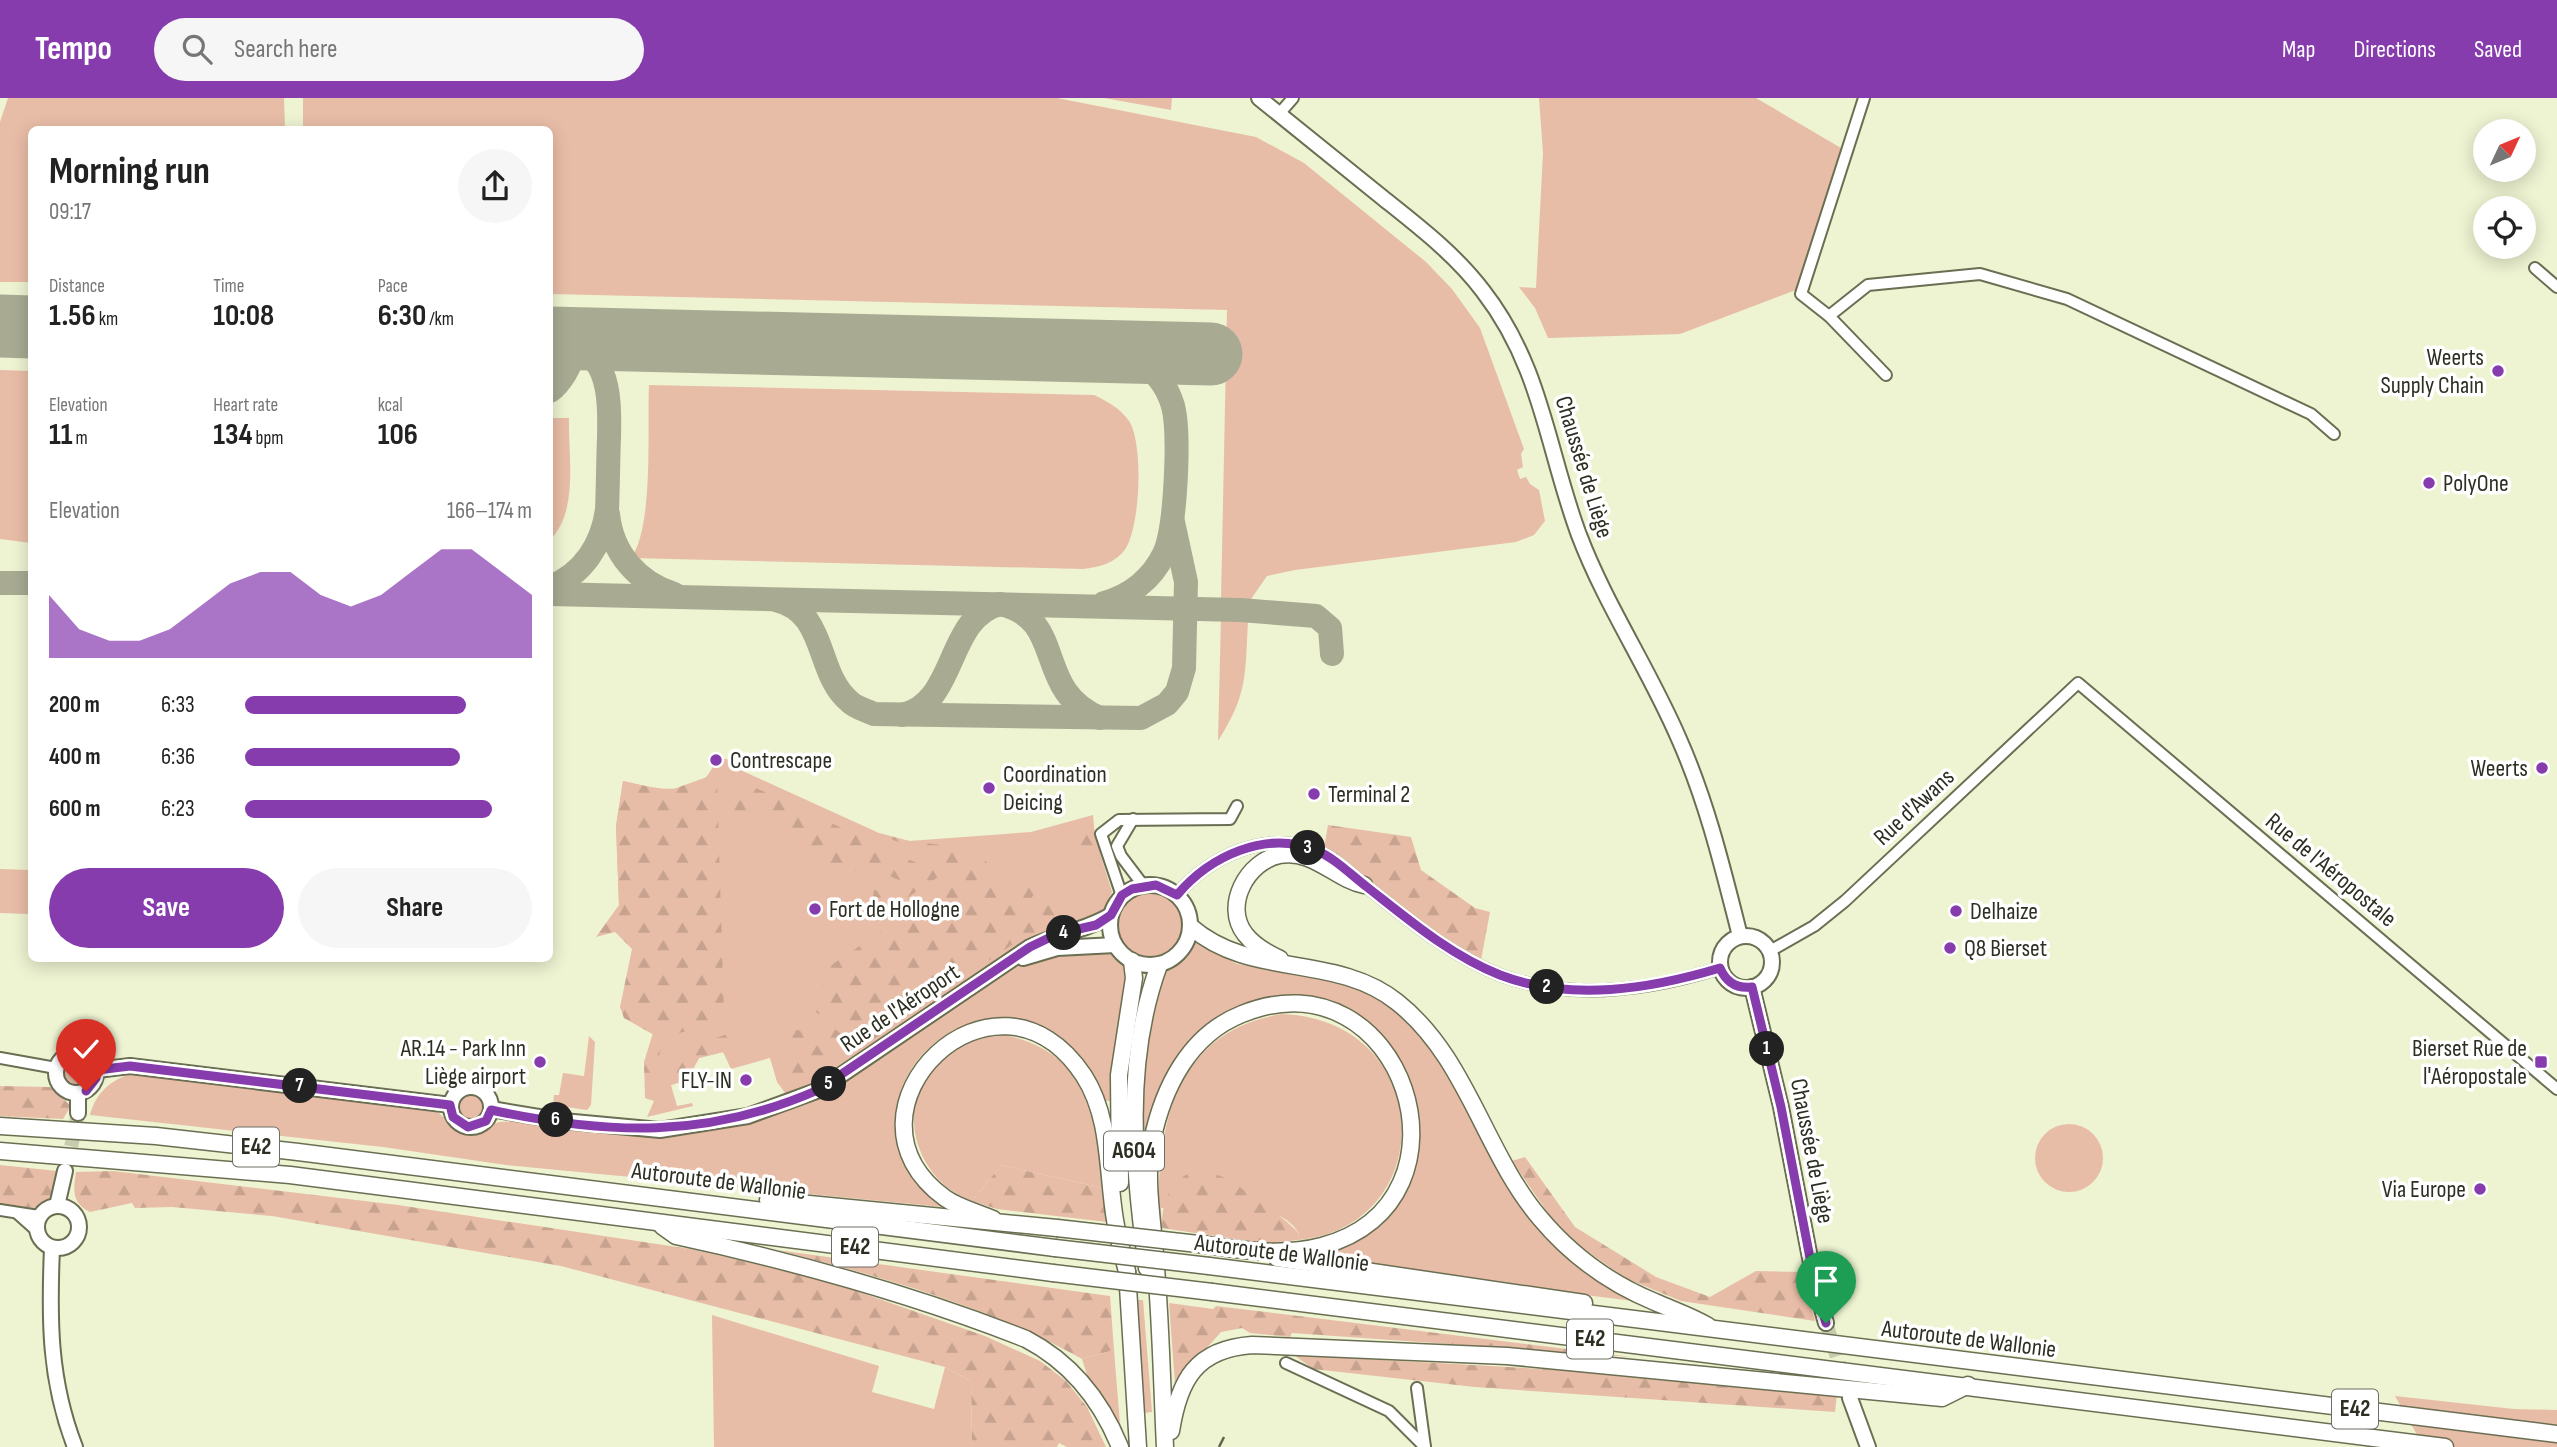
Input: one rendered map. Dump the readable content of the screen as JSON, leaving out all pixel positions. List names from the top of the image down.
{
  "streets": {
    "highway": ["E42", "A604", "Autoroute de Wallonie"],
    "main road": ["Chaussée de Liège", "Rue de l'Aéroport"],
    "street": ["Rue d'Awans", "Rue de l'Aéropostale"]
  },
  "crossings": [
    ["Chaussée de Liège", "Rue d'Awans"],
    ["Rue d'Awans", "Rue de l'Aéropostale"],
    ["Rue de l'Aéroport", "A604"]
  ],
  "places": {
    "other": [
      "Weerts Supply Chain",
      "PolyOne",
      "Contrescape",
      "Weerts",
      "Coordination Deicing",
      "Terminal 2",
      "Fort de Hollogne",
      "Delhaize",
      "Q8 Bierset",
      "AR.14 - Park Inn Liège airport",
      "FLY-IN",
      "Via Europe"
    ],
    "transit": ["Bierset Rue de l'Aéropostale"]
  },
  "north": "top right",
  "page": {
    "header": "Tempo",
    "search": "Search here",
    "nav": ["Map", "Directions", "Saved"],
    "heading": ["Morning run", "09:17"],
    "stats": [
      ["Distance", "1.56 km"],
      ["Time", "10:08"],
      ["Pace", "6:30 /km"],
      ["Elevation", "11 m"],
      ["Heart rate", "134 bpm"],
      ["kcal", "106"]
    ],
    "chart": ["Elevation", "166–174 m"],
    "list": [
      {
        "name": "200 m",
        "note": "6:33"
      },
      {
        "name": "400 m",
        "note": "6:36"
      },
      {
        "name": "600 m",
        "note": "6:23"
      }
    ],
    "pins": [
      "3",
      "4",
      "2",
      "1",
      "5",
      "7",
      "6"
    ],
    "buttons": ["Save", "Share"]
  }
}
